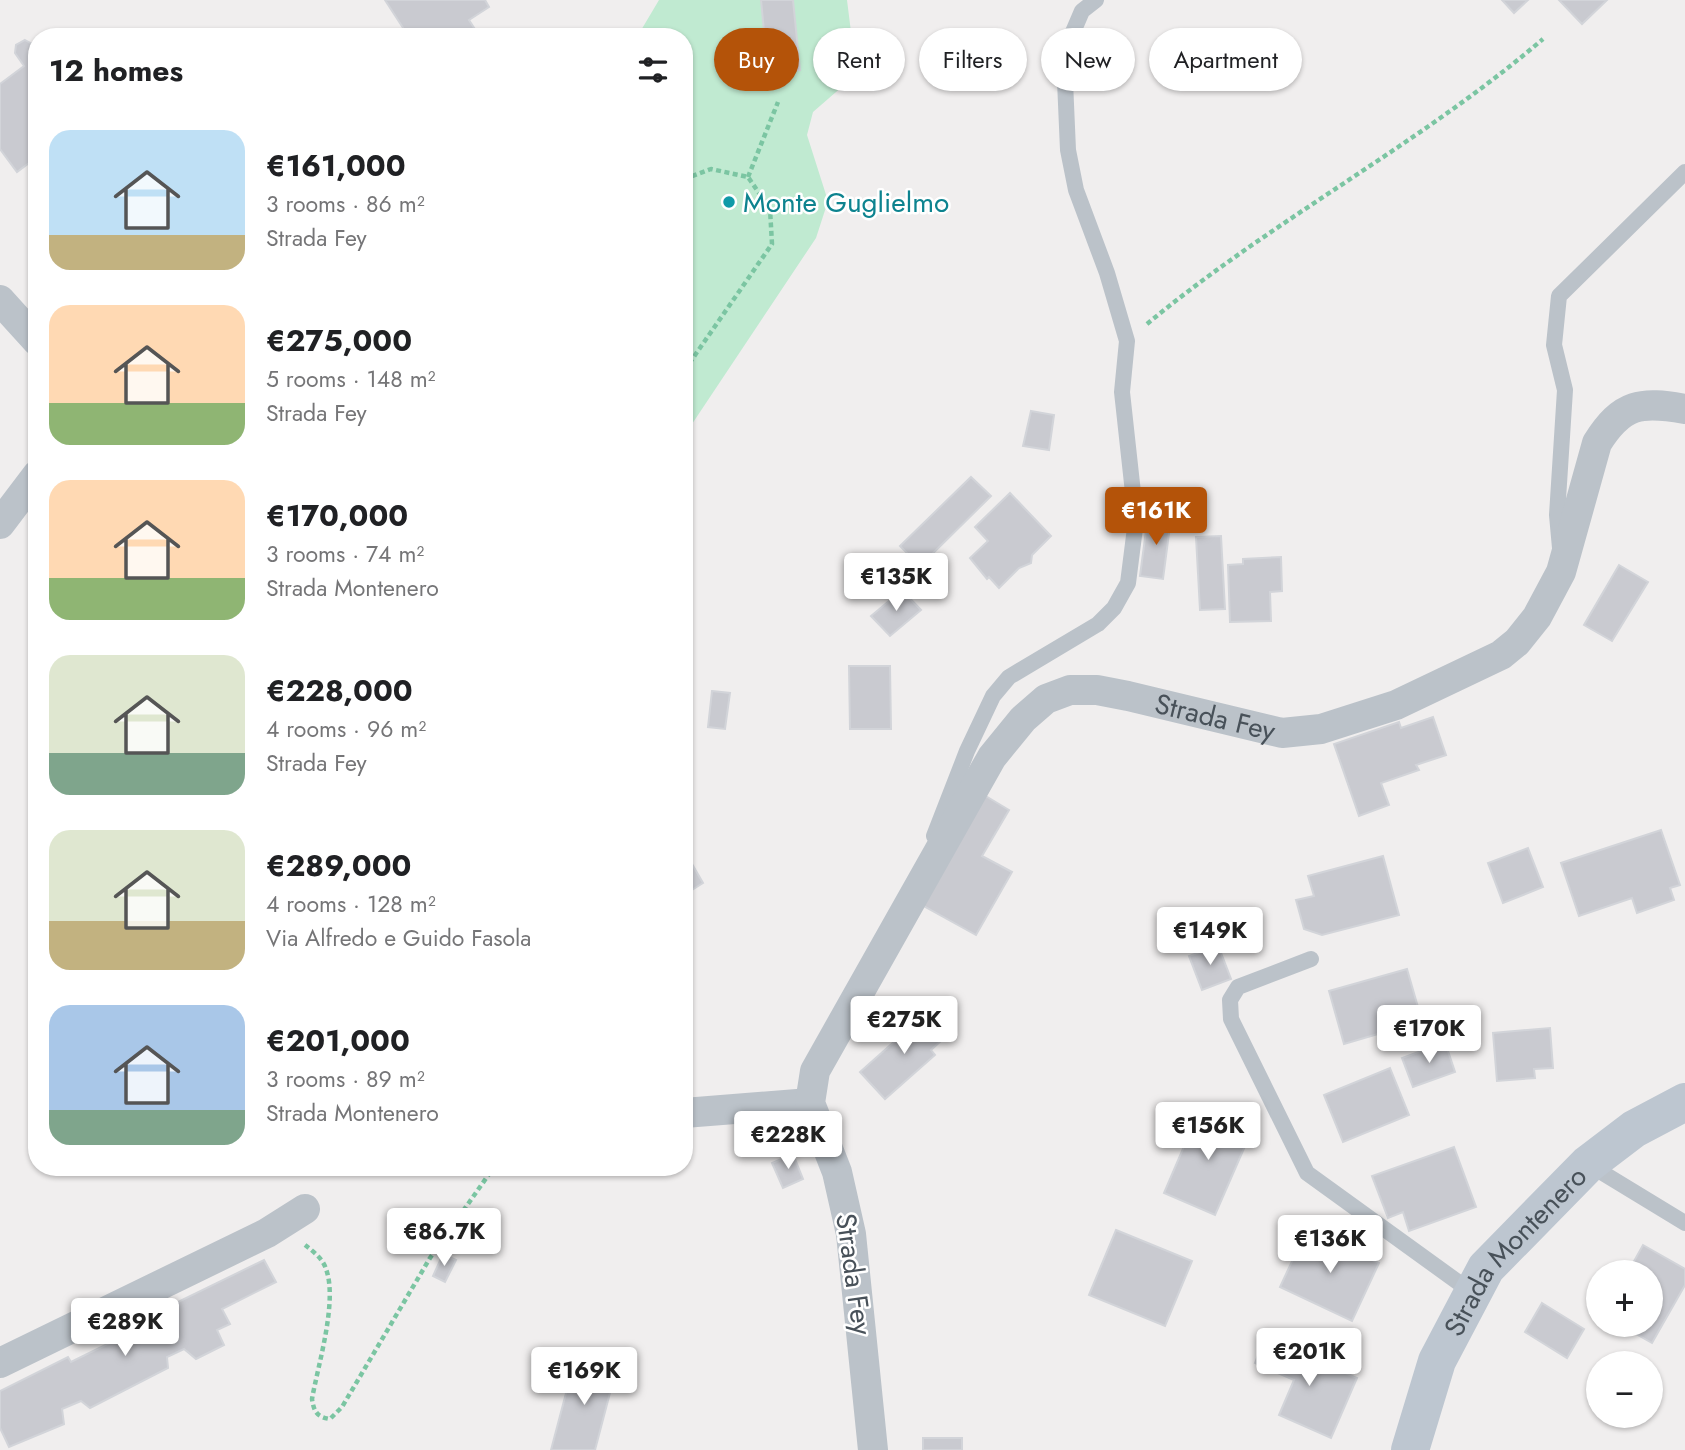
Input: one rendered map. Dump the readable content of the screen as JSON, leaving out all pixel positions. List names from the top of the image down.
{
  "streets": {
    "main road": ["Strada Montenero"],
    "street": ["Strada Fey"]
  },
  "places": ["Monte Guglielmo"],
  "page": {
    "chip": [
      "Buy",
      "Rent",
      "Filters",
      "New",
      "Apartment"
    ],
    "heading": "12 homes",
    "list": [
      {
        "name": "€161,000",
        "note": "3 rooms · 86 m² · Strada Fey"
      },
      {
        "name": "€275,000",
        "note": "5 rooms · 148 m² · Strada Fey"
      },
      {
        "name": "€170,000",
        "note": "3 rooms · 74 m² · Strada Montenero"
      },
      {
        "name": "€228,000",
        "note": "4 rooms · 96 m² · Strada Fey"
      },
      {
        "name": "€289,000",
        "note": "4 rooms · 128 m² · Via Alfredo e Guido Fasola"
      },
      {
        "name": "€201,000",
        "note": "3 rooms · 89 m² · Strada Montenero"
      }
    ],
    "price": [
      "€161K",
      "€135K",
      "€149K",
      "€275K",
      "€170K",
      "€156K",
      "€228K",
      "€86.7K",
      "€136K",
      "€289K",
      "€201K",
      "€169K"
    ],
    "map_buttons": ["+", "−"]
  }
}
